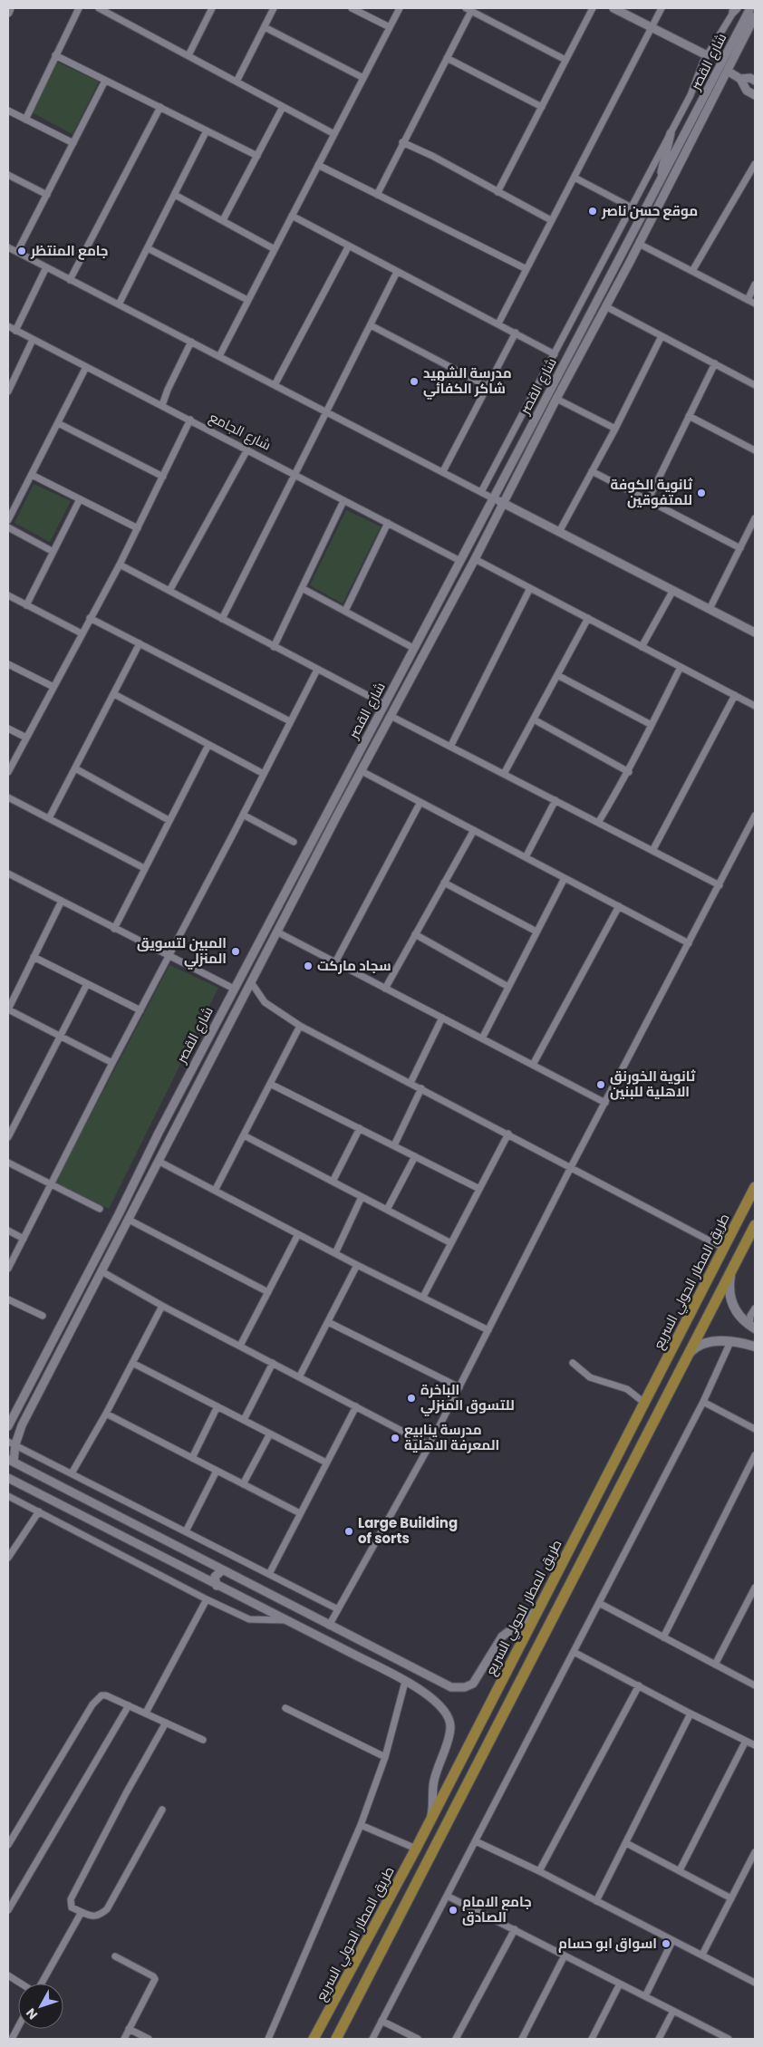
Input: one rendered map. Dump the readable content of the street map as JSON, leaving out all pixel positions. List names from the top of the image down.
{
  "streets": {
    "highway": ["طريق المطار الحولي السريع"],
    "street": ["شارع القصر", "شارع الجامع"]
  },
  "crossings": [
    ["شارع القصر", "شارع الجامع"]
  ],
  "places": [
    "موقع حسن ناصر",
    "جامع المنتظر",
    "مدرسة الشهيد شاكر الكفائي",
    "ثانوية الكوفة للمتفوقين",
    "المبين لتسويق المنزلي",
    "سجاد ماركت",
    "ثانوية الخورنق الاهلية للبنين",
    "الباخرة للتسوق المنزلي",
    "مدرسة ينابيع المعرفة الاهلية",
    "Large Building of sorts",
    "جامع الامام الصادق",
    "اسواق ابو حسام"
  ],
  "north": "bottom left"
}
